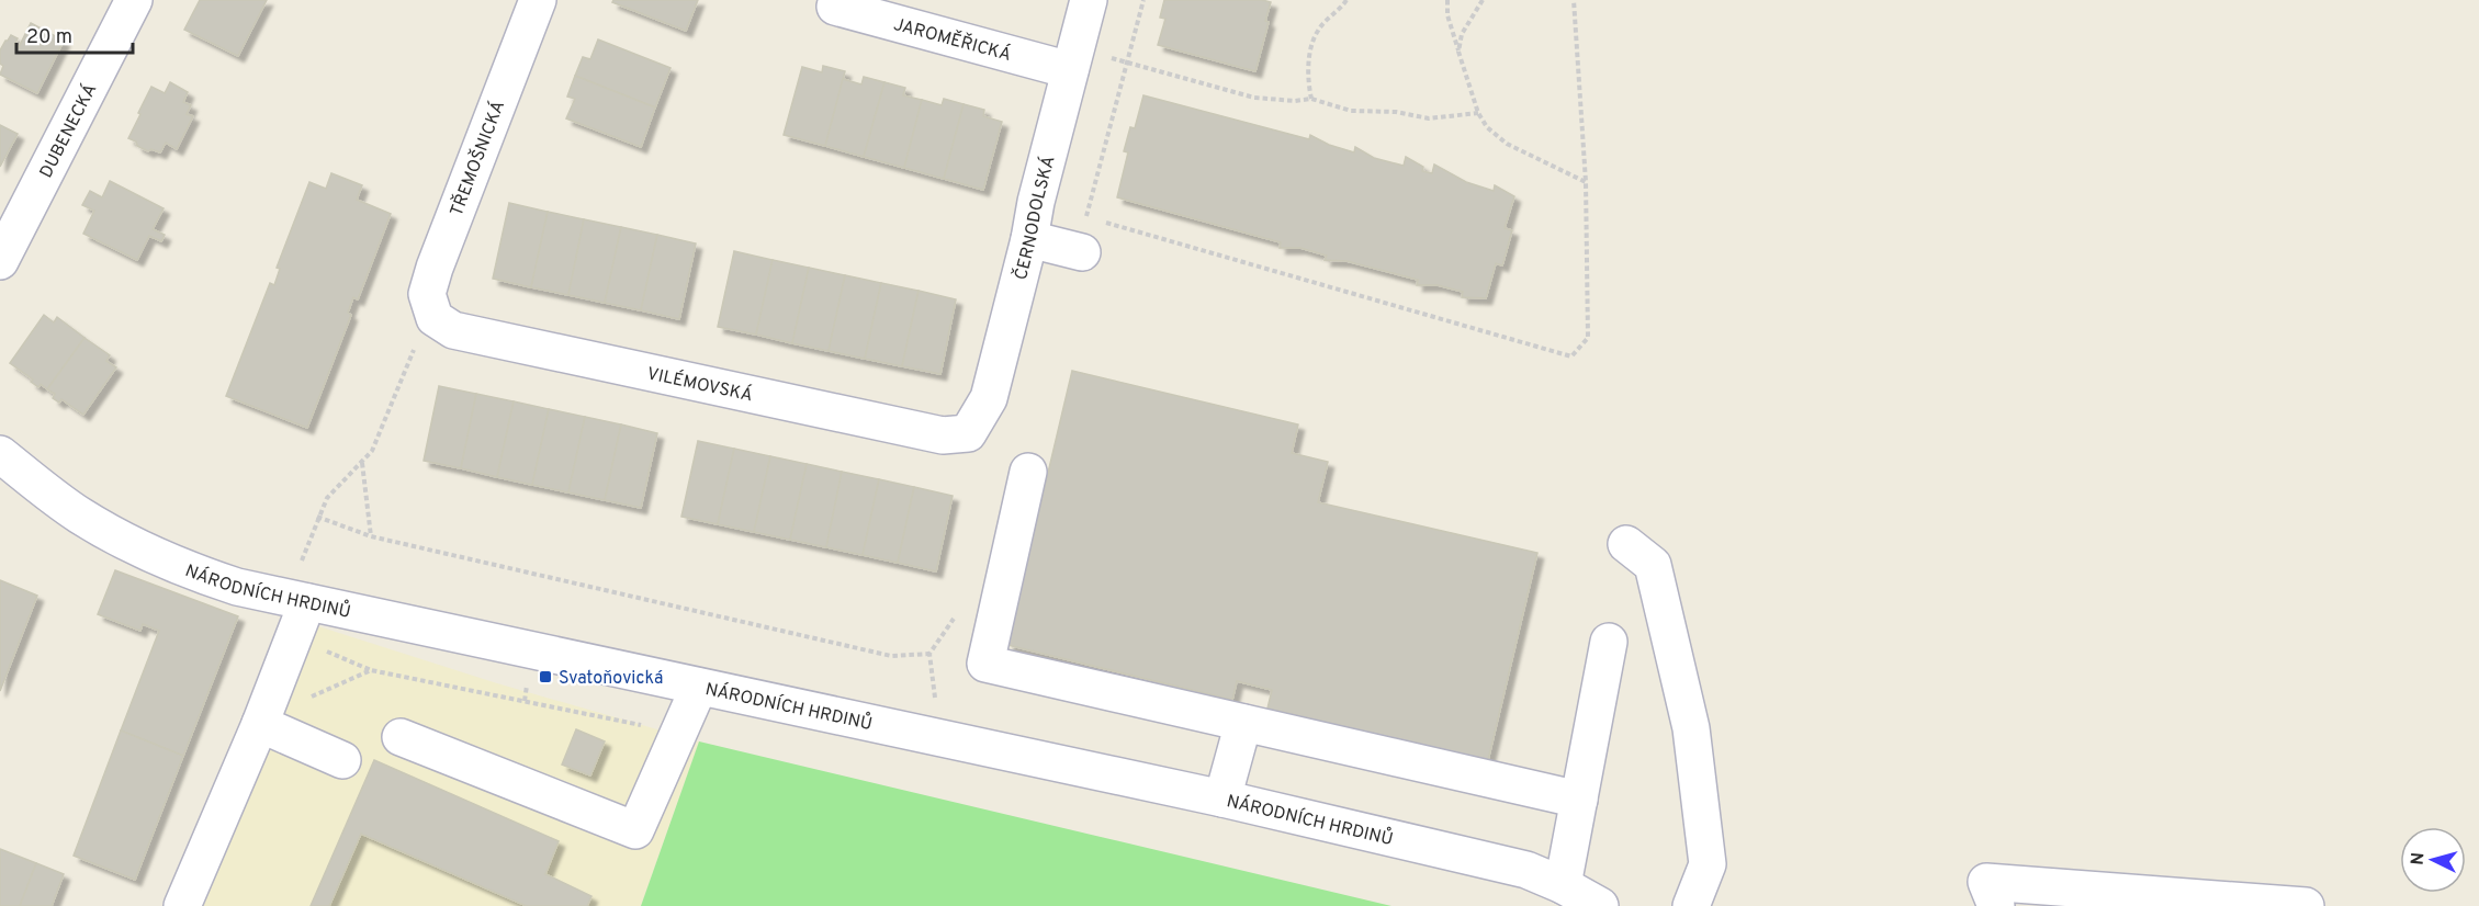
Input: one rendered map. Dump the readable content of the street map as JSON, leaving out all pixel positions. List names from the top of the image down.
{
  "streets": {
    "street": [
      "JAROMĚŘICKÁ",
      "DUBENECKÁ",
      "TŘEMOŠNICKÁ",
      "ČERNODOLSKÁ",
      "VILÉMOVSKÁ",
      "NÁRODNÍCH HRDINŮ"
    ]
  },
  "crossings": [
    ["JAROMĚŘICKÁ", "ČERNODOLSKÁ"],
    ["TŘEMOŠNICKÁ", "VILÉMOVSKÁ"],
    ["ČERNODOLSKÁ", "VILÉMOVSKÁ"]
  ],
  "places": {
    "transit": ["Svatoňovická"]
  },
  "scale_bar": "20 m",
  "north": "left"
}
